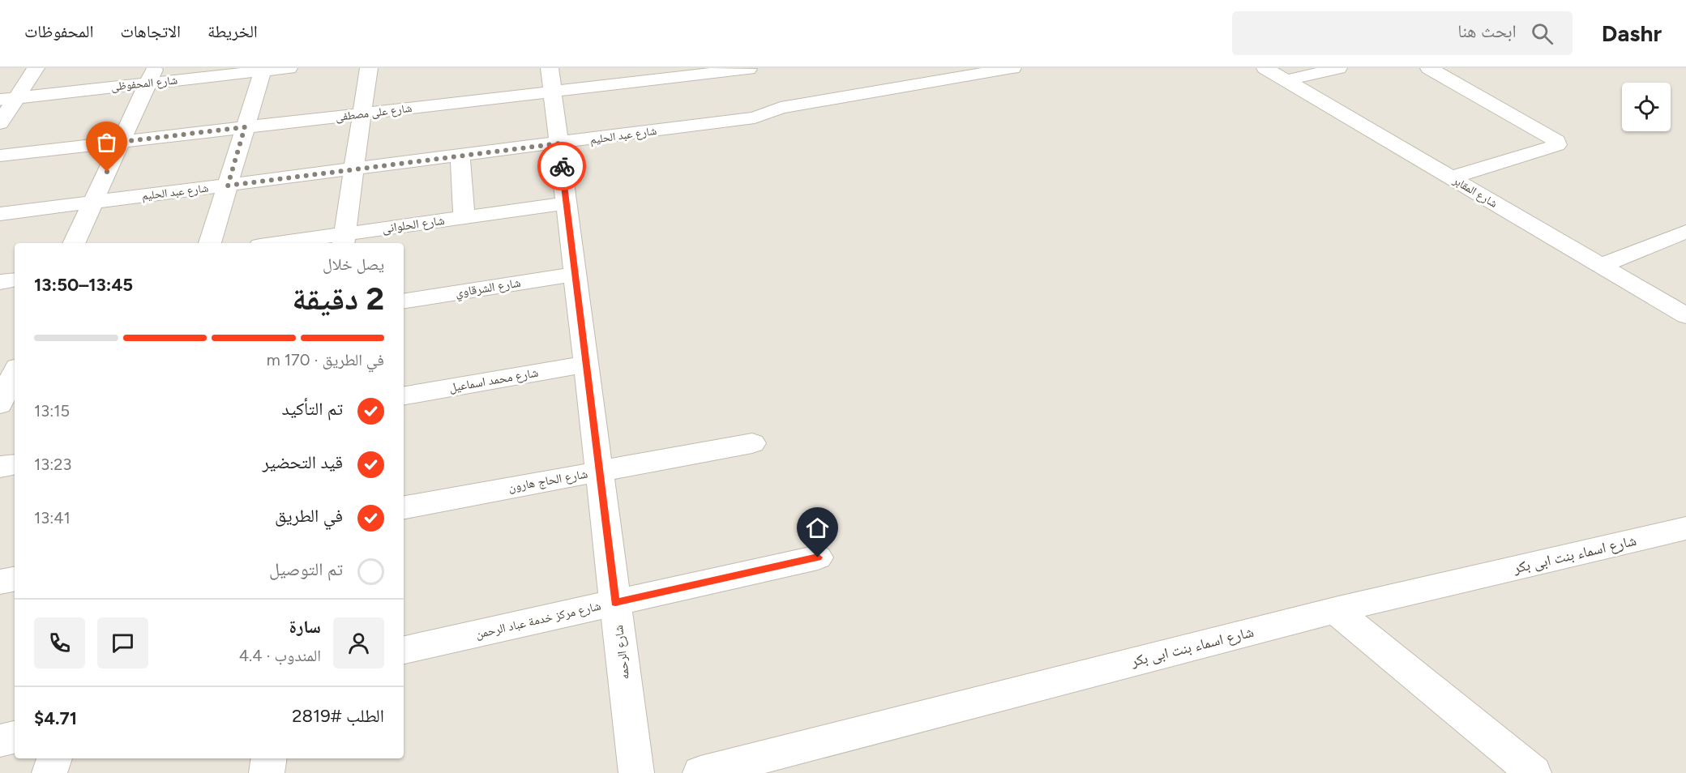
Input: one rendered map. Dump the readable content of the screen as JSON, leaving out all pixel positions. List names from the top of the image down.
{
  "streets": {
    "street": [
      "شارع المحفوظى",
      "شارع على مصطفى",
      "شارع عبد الحليم",
      "شارع المقابر",
      "شارع الحلوانى",
      "شارع الشرقاوي",
      "شارع محمد اسماعيل",
      "شارع الحاج هارون",
      "شارع اسماء بنت ابى بكر",
      "شارع مركز خدمة عباد الرحمن",
      "شارع الرحمه"
    ]
  },
  "crossings": [
    ["شارع على مصطفى", "شارع الرحمه"],
    ["شارع عبد الحليم", "شارع الرحمه"],
    ["شارع الحلوانى", "شارع الرحمه"],
    ["شارع الشرقاوي", "شارع الرحمه"],
    ["شارع محمد اسماعيل", "شارع الرحمه"],
    ["شارع الحاج هارون", "شارع الرحمه"],
    ["شارع مركز خدمة عباد الرحمن", "شارع الرحمه"]
  ],
  "page": {
    "header": "Dashr",
    "search": "ابحث هنا",
    "nav": ["الخريطة", "الاتجاهات", "المحفوظات"],
    "heading": ["2 دقيقة", "يصل خلال", "13:45–13:50"],
    "panel": [
      "سارة",
      "المندوب · 4.4",
      "الطلب #2819",
      "$4.71"
    ],
    "bar": "في الطريق · 170 m",
    "list": [
      ["تم التأكيد", "13:15"],
      ["قيد التحضير", "13:23"],
      ["في الطريق", "13:41"],
      "تم التوصيل"
    ]
  }
}
